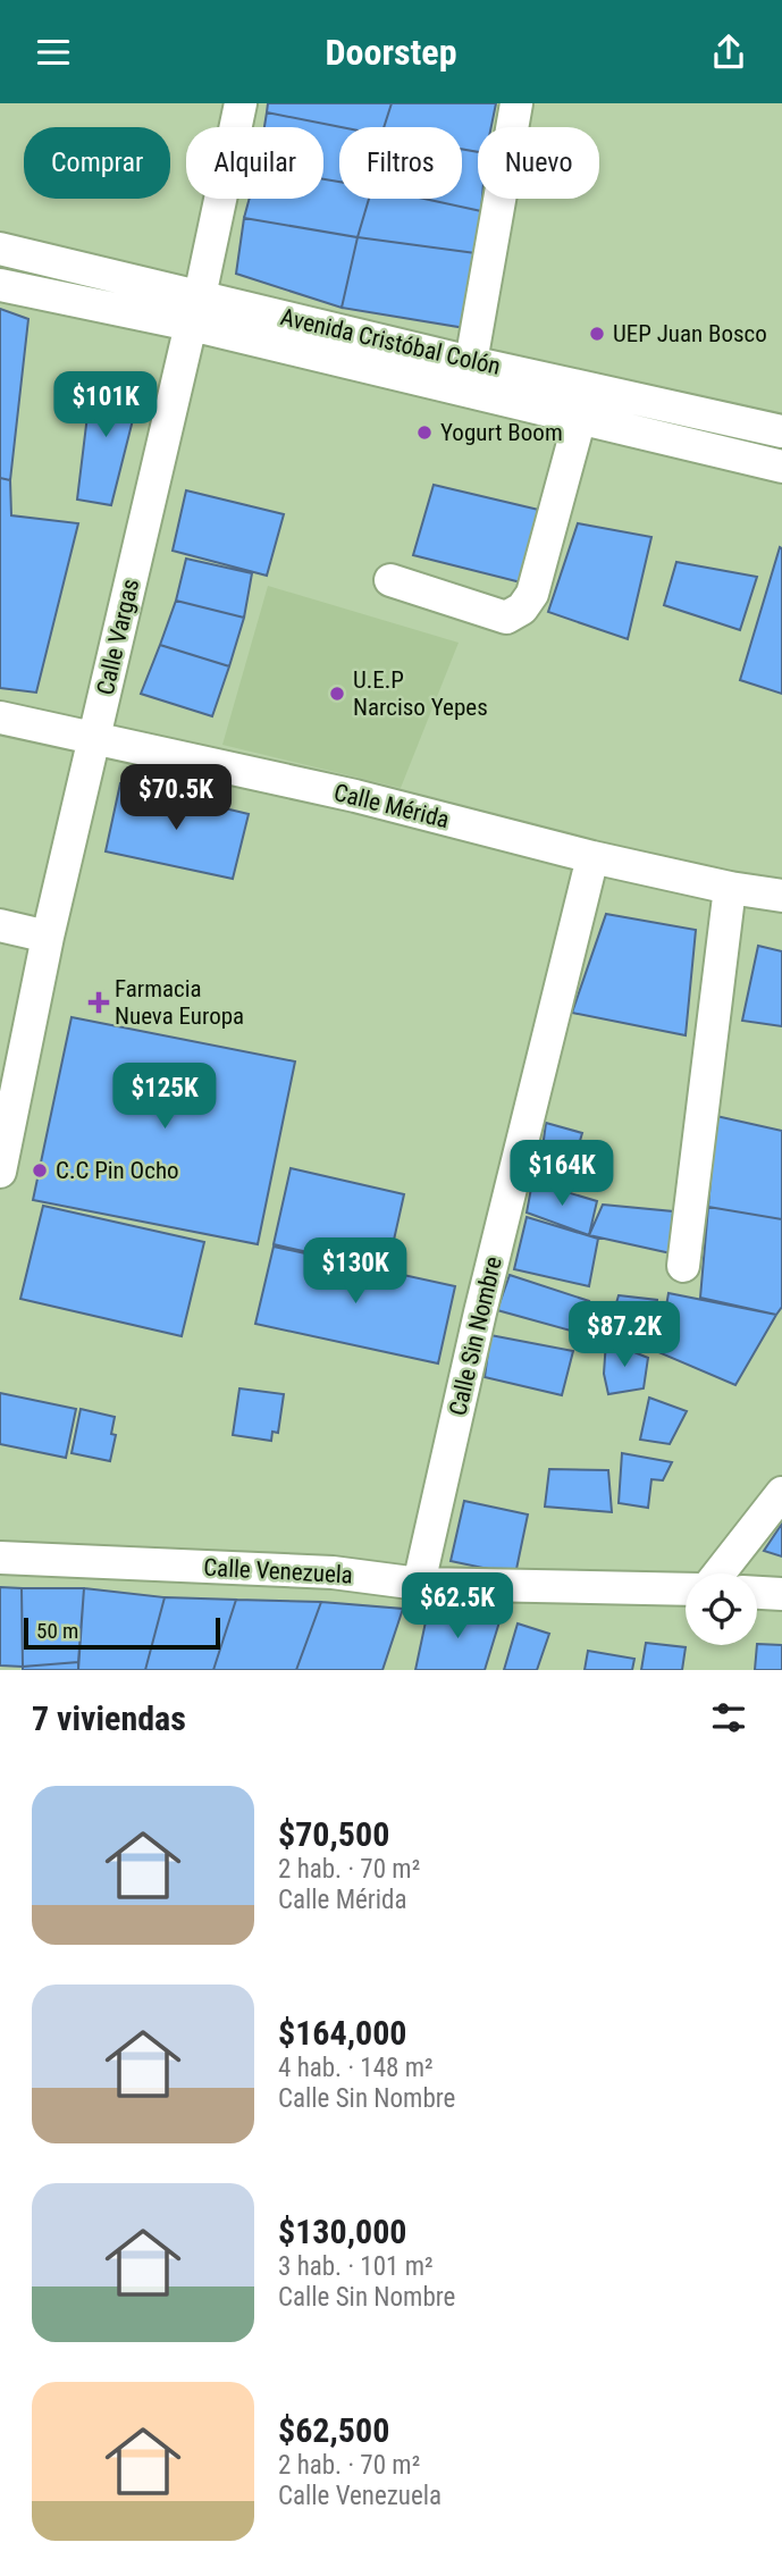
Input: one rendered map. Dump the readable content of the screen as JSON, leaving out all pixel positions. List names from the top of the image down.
{
  "streets": {
    "street": [
      "Avenida Cristóbal Colón",
      "Calle Vargas",
      "Calle Mérida",
      "Calle Sin Nombre",
      "Calle Venezuela"
    ]
  },
  "crossings": [
    ["Avenida Cristóbal Colón", "Calle Vargas"],
    ["Calle Vargas", "Calle Mérida"],
    ["Calle Mérida", "Calle Sin Nombre"],
    ["Calle Sin Nombre", "Calle Venezuela"]
  ],
  "places": {
    "other": [
      "UEP Juan Bosco",
      "Yogurt Boom",
      "U.E.P Narciso Yepes",
      "C.C Pin Ocho"
    ],
    "health": ["Farmacia Nueva Europa"]
  },
  "scale_bar": "50 m",
  "page": {
    "header": "Doorstep",
    "chip": [
      "Comprar",
      "Alquilar",
      "Filtros",
      "Nuevo"
    ],
    "price": [
      "$101K",
      "$70.5K",
      "$125K",
      "$164K",
      "$130K",
      "$87.2K",
      "$62.5K"
    ],
    "scale": "50 m",
    "heading": "7 viviendas",
    "list": [
      {
        "name": "$70,500",
        "note": "2 hab. · 70 m² · Calle Mérida"
      },
      {
        "name": "$164,000",
        "note": "4 hab. · 148 m² · Calle Sin Nombre"
      },
      {
        "name": "$130,000",
        "note": "3 hab. · 101 m² · Calle Sin Nombre"
      },
      {
        "name": "$62,500",
        "note": "2 hab. · 70 m² · Calle Venezuela"
      }
    ]
  }
}
